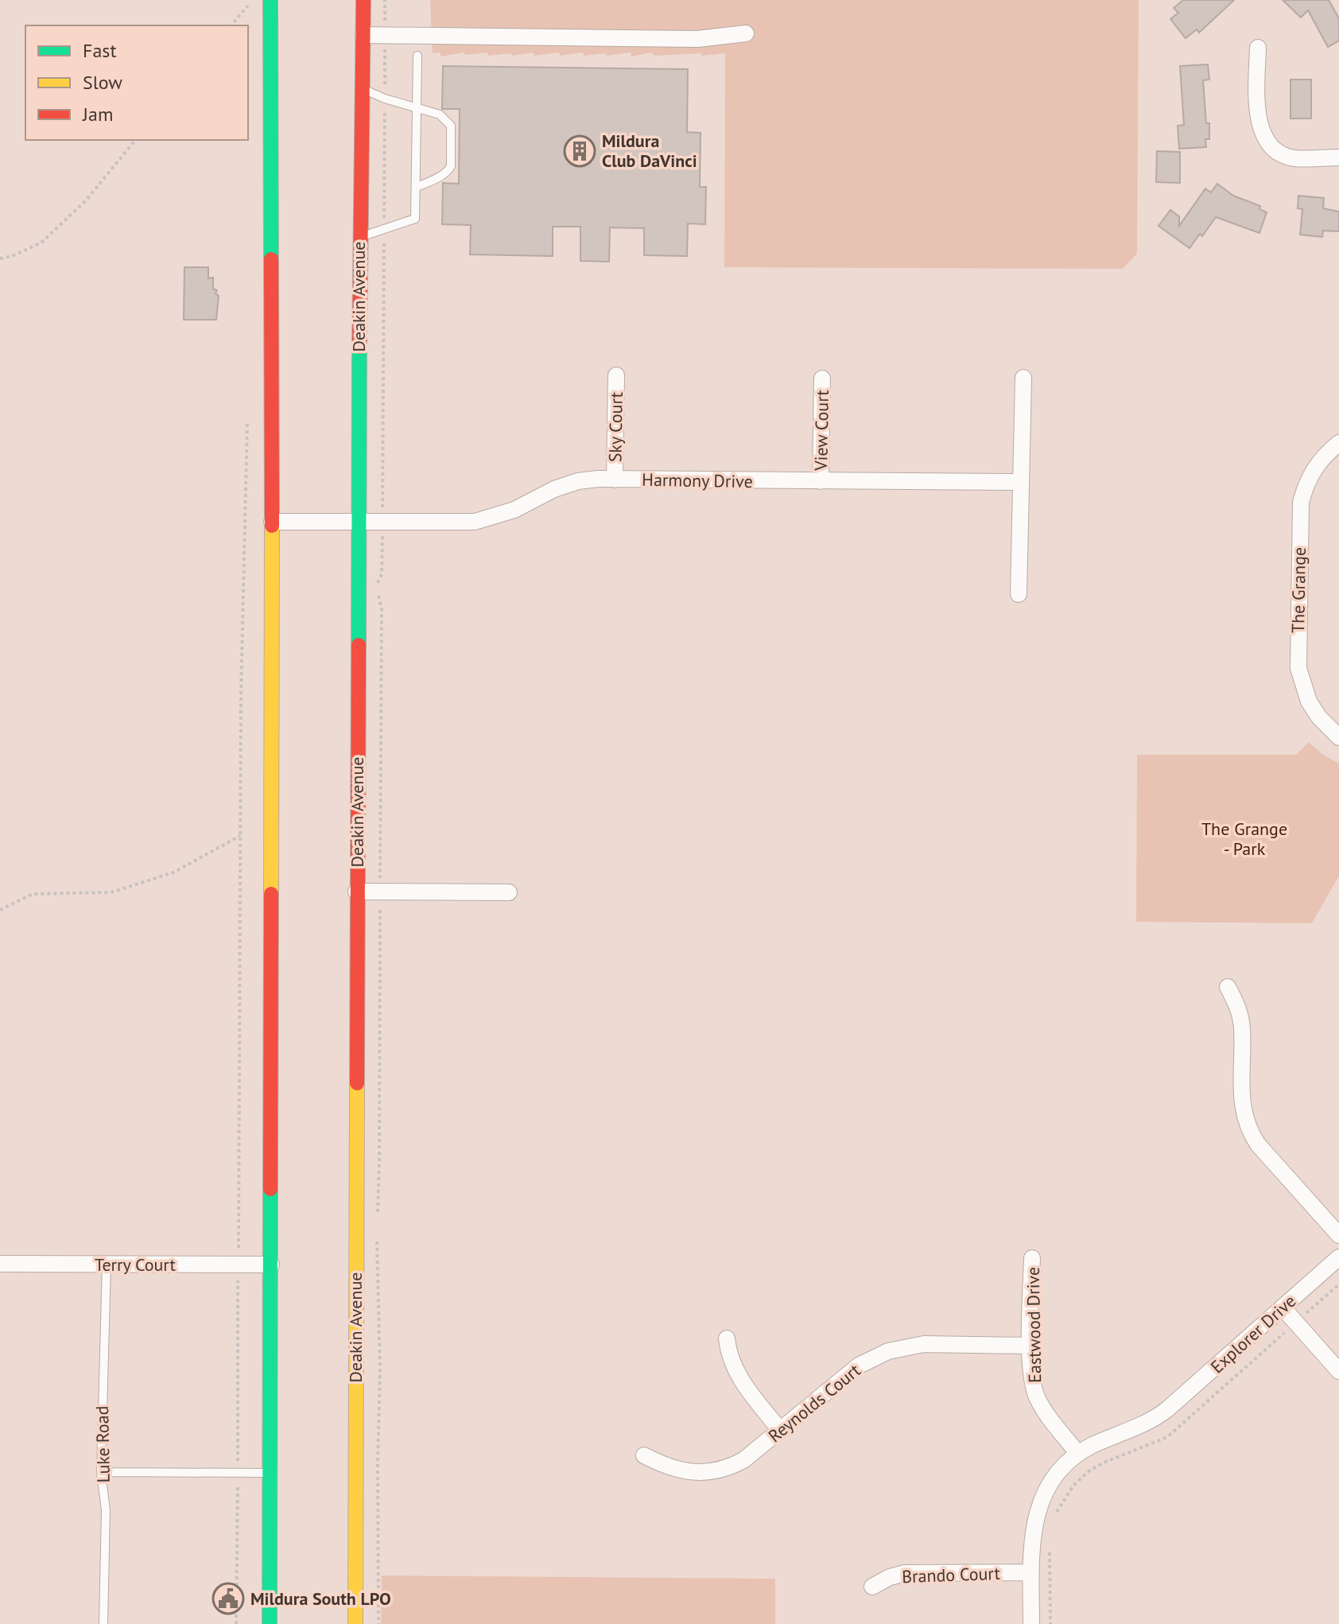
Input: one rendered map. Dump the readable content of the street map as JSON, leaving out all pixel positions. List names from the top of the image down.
{
  "streets": {
    "main road": ["Deakin Avenue"],
    "street": [
      "Sky Court",
      "View Court",
      "Harmony Drive",
      "The Grange",
      "Terry Court",
      "Eastwood Drive",
      "Explorer Drive",
      "Reynolds Court",
      "Brando Court"
    ],
    "lane": ["Luke Road"]
  },
  "crossings": [
    ["Deakin Avenue", "Harmony Drive"],
    ["Sky Court", "Harmony Drive"],
    ["View Court", "Harmony Drive"],
    ["Terry Court", "Luke Road"],
    ["Eastwood Drive", "Explorer Drive"],
    ["Eastwood Drive", "Reynolds Court"],
    ["Explorer Drive", "Brando Court"]
  ],
  "parks": ["The Grange - Park"],
  "places": {
    "building": ["Mildura Club DaVinci"],
    "public building": ["Mildura South LPO"]
  },
  "legend": ["Fast", "Slow", "Jam"]
}
